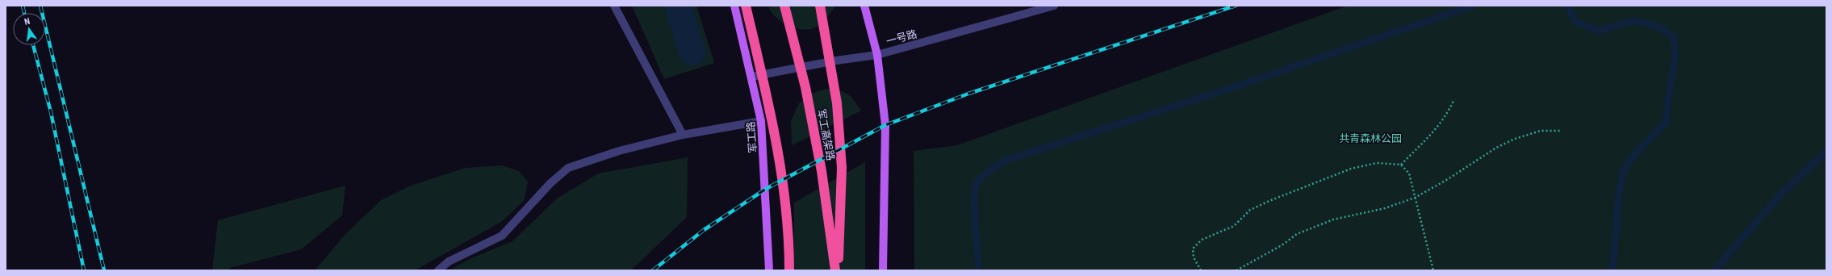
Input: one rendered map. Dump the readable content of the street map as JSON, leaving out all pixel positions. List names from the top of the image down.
{
  "streets": {
    "highway": ["军工高架路"],
    "main road": ["军工路"],
    "street": ["一号路"]
  },
  "crossings": [
    ["一号路", "军工路"]
  ],
  "parks": ["共青森林公园"],
  "north": "top"
}
